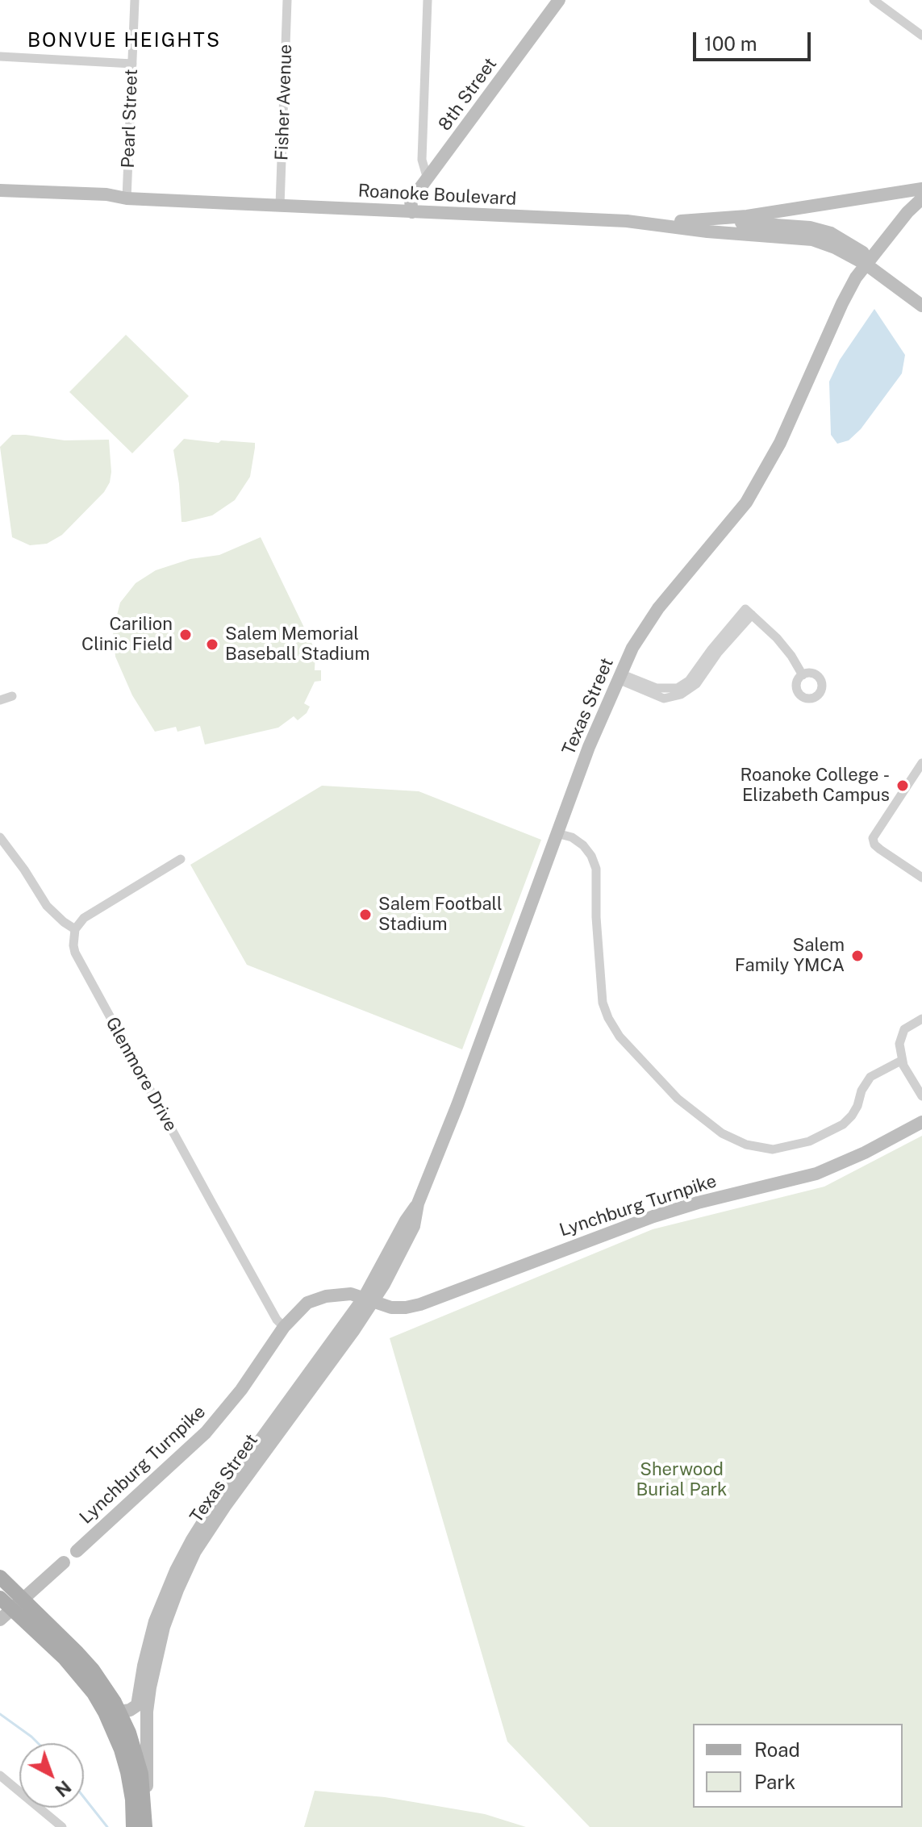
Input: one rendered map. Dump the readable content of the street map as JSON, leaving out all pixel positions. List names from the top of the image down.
{
  "streets": {
    "main road": [
      "8th Street",
      "Roanoke Boulevard",
      "Texas Street",
      "Lynchburg Turnpike"
    ],
    "street": ["Fisher Avenue", "Pearl Street", "Glenmore Drive"]
  },
  "crossings": [
    ["8th Street", "Roanoke Boulevard"],
    ["Fisher Avenue", "Roanoke Boulevard"],
    ["Pearl Street", "Roanoke Boulevard"],
    ["Roanoke Boulevard", "Texas Street"],
    ["Texas Street", "Lynchburg Turnpike"],
    ["Glenmore Drive", "Lynchburg Turnpike"]
  ],
  "districts": ["BONVUE HEIGHTS"],
  "parks": ["Sherwood Burial Park"],
  "places": [
    "Carilion Clinic Field",
    "Salem Memorial Baseball Stadium",
    "Roanoke College - Elizabeth Campus",
    "Salem Football Stadium",
    "Salem Family YMCA"
  ],
  "legend": ["Road", "Park"],
  "scale_bar": "100 m",
  "north": "bottom right"
}
